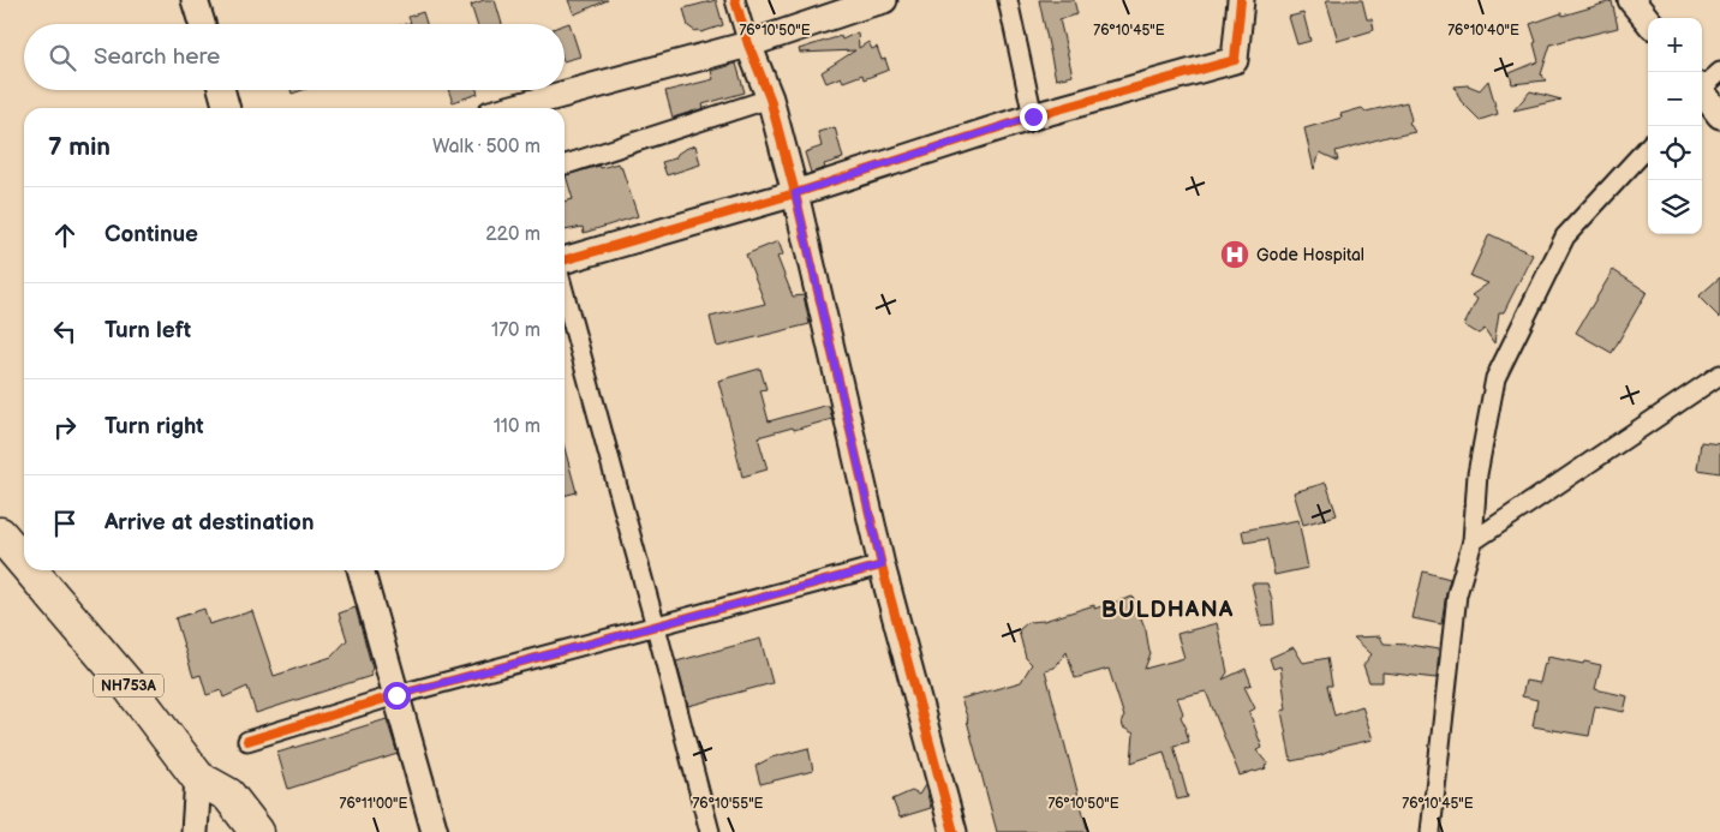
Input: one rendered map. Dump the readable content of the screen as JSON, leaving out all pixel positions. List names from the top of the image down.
{
  "streets": {
    "highway": ["NH753A"]
  },
  "districts": ["BULDHANA"],
  "places": {
    "hospital": ["Gode Hospital"]
  },
  "page": {
    "map_buttons": ["+", "−"],
    "search": "Search here",
    "heading": ["7 min", "Walk · 500 m"],
    "list": [
      ["Continue", "220 m"],
      ["Turn left", "170 m"],
      ["Turn right", "110 m"],
      "Arrive at destination"
    ]
  },
  "coordinates": [
    "76°10'50\"E",
    "76°10'45\"E",
    "76°10'40\"E",
    "76°11'00\"E",
    "76°10'55\"E"
  ]
}
